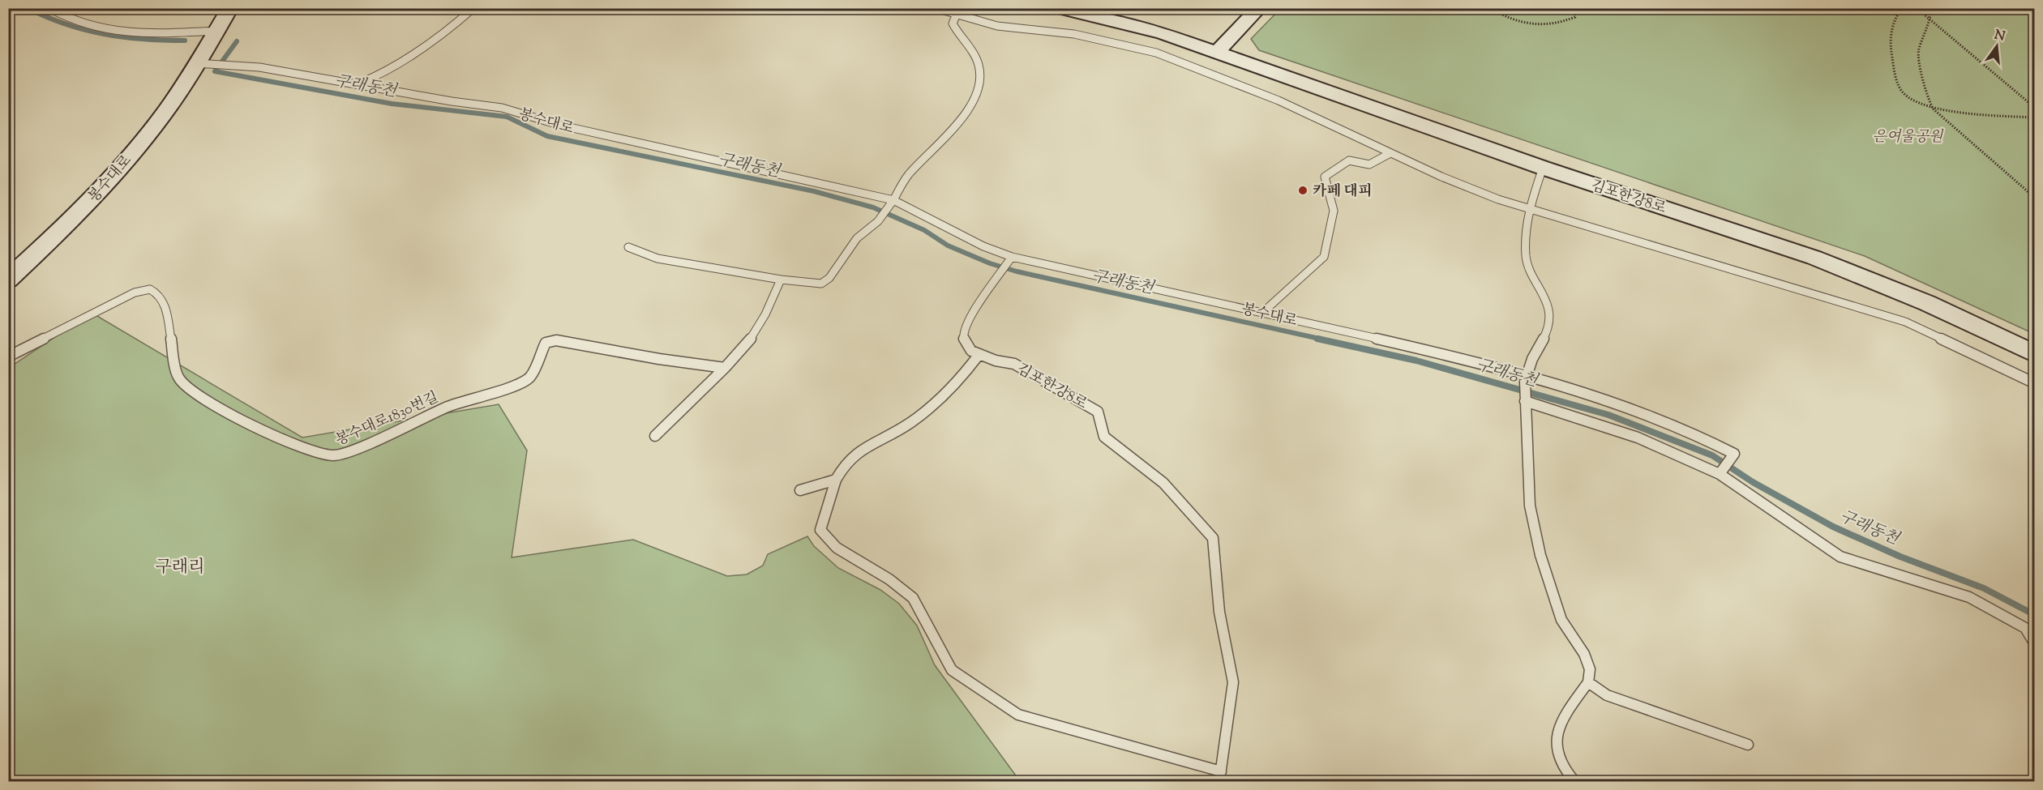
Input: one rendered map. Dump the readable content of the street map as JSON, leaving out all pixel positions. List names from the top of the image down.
{
  "streets": {
    "street": ["봉수대로", "김포한강8로"],
    "lane": ["봉수대로1830번길"]
  },
  "crossings": [
    ["봉수대로", "김포한강8로"]
  ],
  "districts": ["구래리"],
  "water": ["구래동천"],
  "parks": ["은여울공원"],
  "places": ["카페 대피"],
  "north": "top"
}
